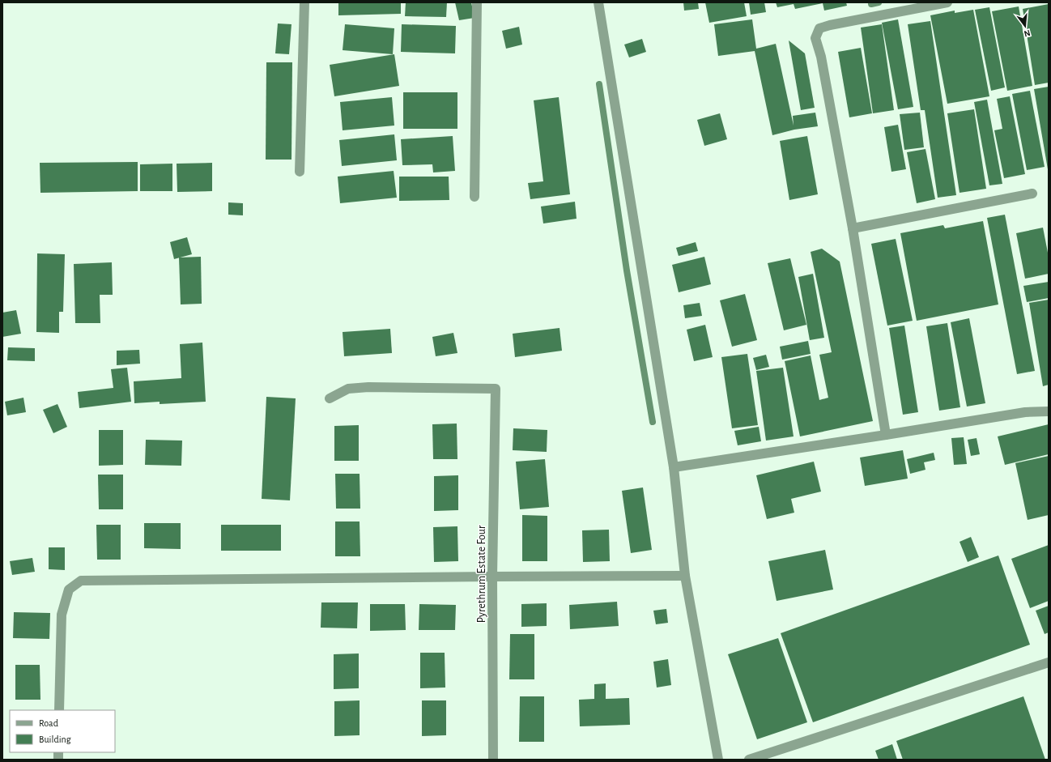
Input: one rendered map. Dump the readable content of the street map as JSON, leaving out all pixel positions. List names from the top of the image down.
{
  "streets": {
    "street": ["Pyrethrum Estate Four"]
  },
  "legend": ["Road", "Building"],
  "north": "bottom"
}
